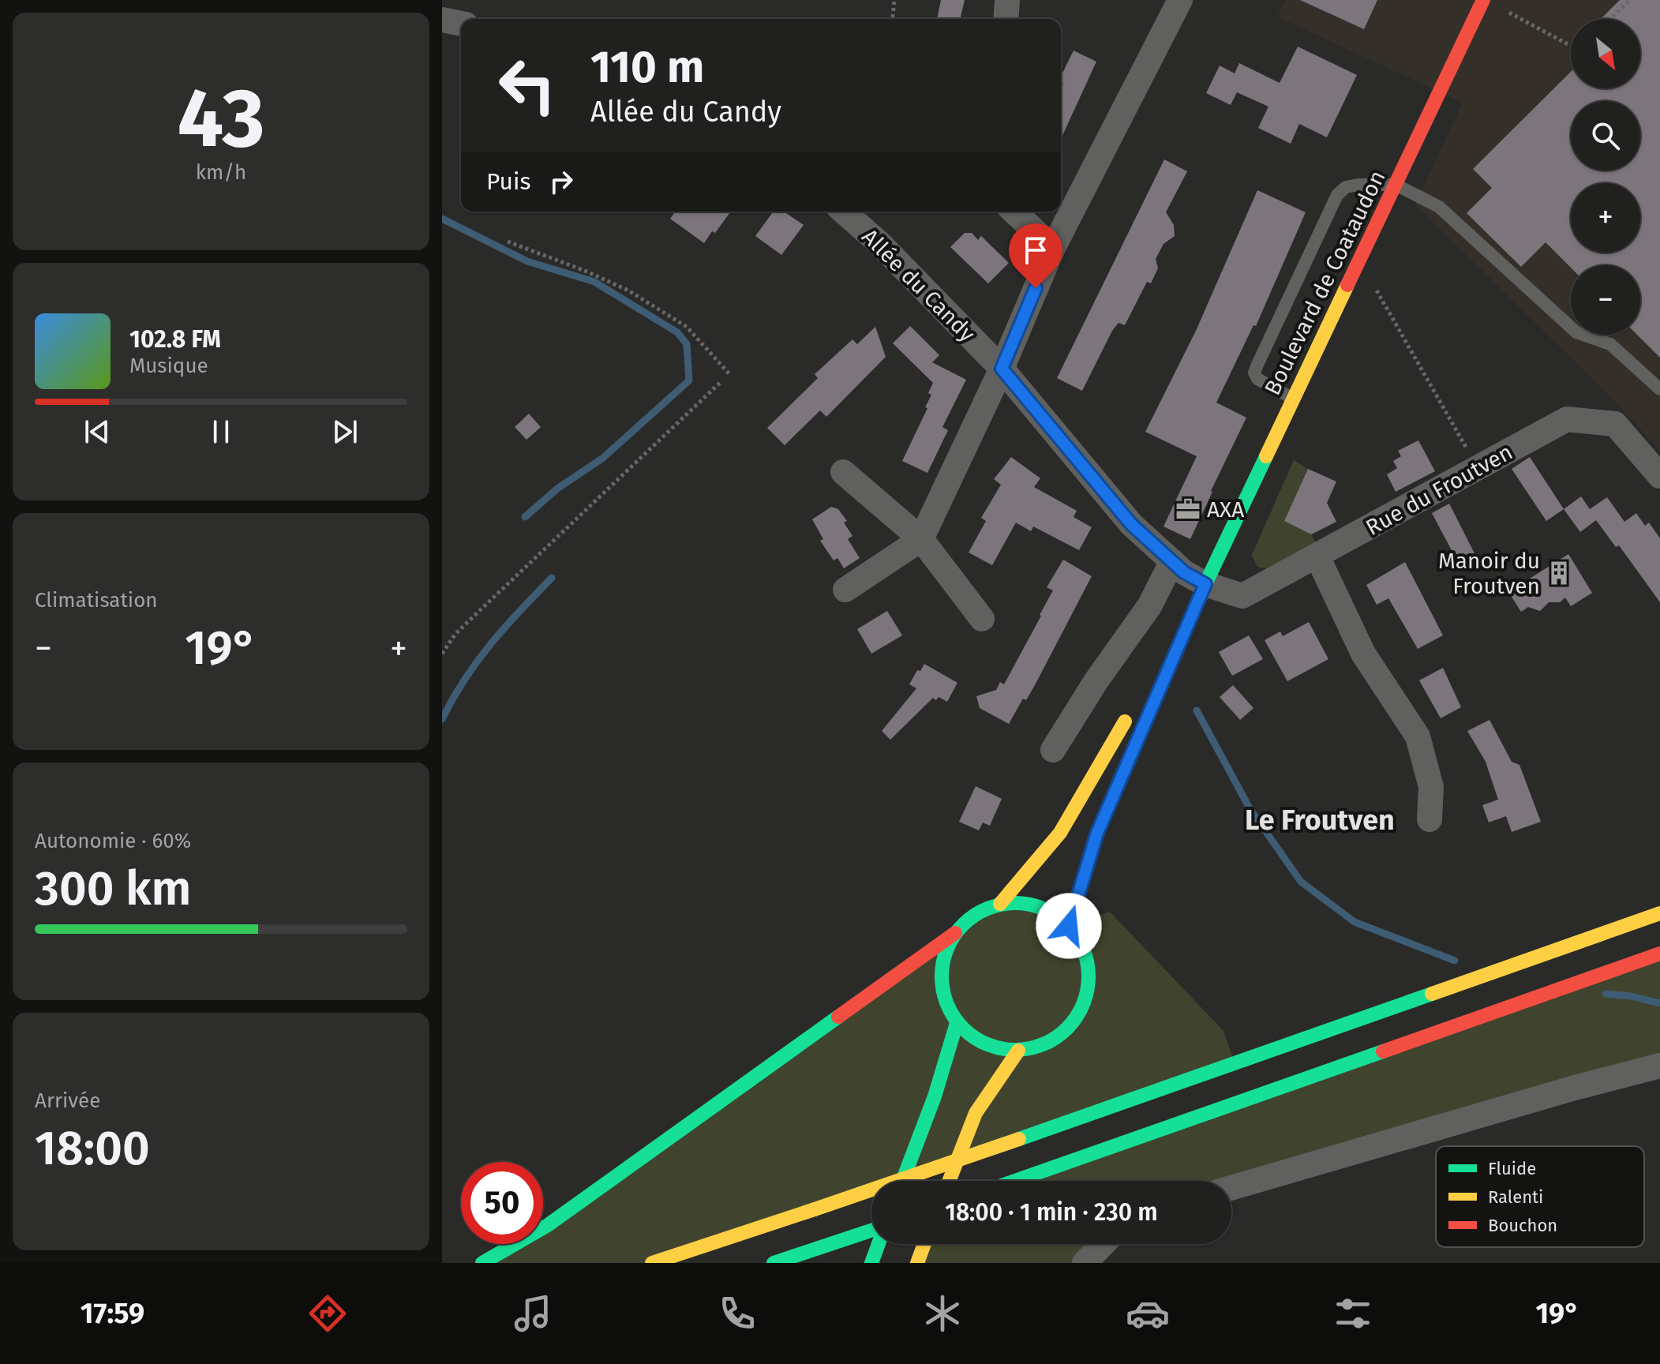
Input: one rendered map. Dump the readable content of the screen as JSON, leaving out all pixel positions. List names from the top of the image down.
{
  "streets": {
    "main road": ["Boulevard de Coataudon"],
    "street": ["Allée du Candy", "Rue du Froutven"]
  },
  "crossings": [
    ["Boulevard de Coataudon", "Allée du Candy"],
    ["Boulevard de Coataudon", "Rue du Froutven"],
    ["Allée du Candy", "Rue du Froutven"]
  ],
  "districts": ["Le Froutven"],
  "places": {
    "office": ["AXA"],
    "building": ["Manoir du Froutven"]
  },
  "legend": ["Fluide", "Ralenti", "Bouchon"],
  "north": "bottom right",
  "page": {
    "tile": [
      ["43", "km/h"],
      "Climatisation",
      ["Autonomie · 60%", "300 km"],
      ["Arrivée", "18:00"]
    ],
    "map_buttons": ["+", "−"],
    "turn": ["110 m", "Allée du Candy"],
    "then": "Puis",
    "song": ["102.8 FM", "Musique"],
    "heat": ["−", "19°", "+"],
    "limit": "50",
    "trip": "18:00 · 1 min · 230 m",
    "tabs": ["17:59", "19°"]
  }
}
